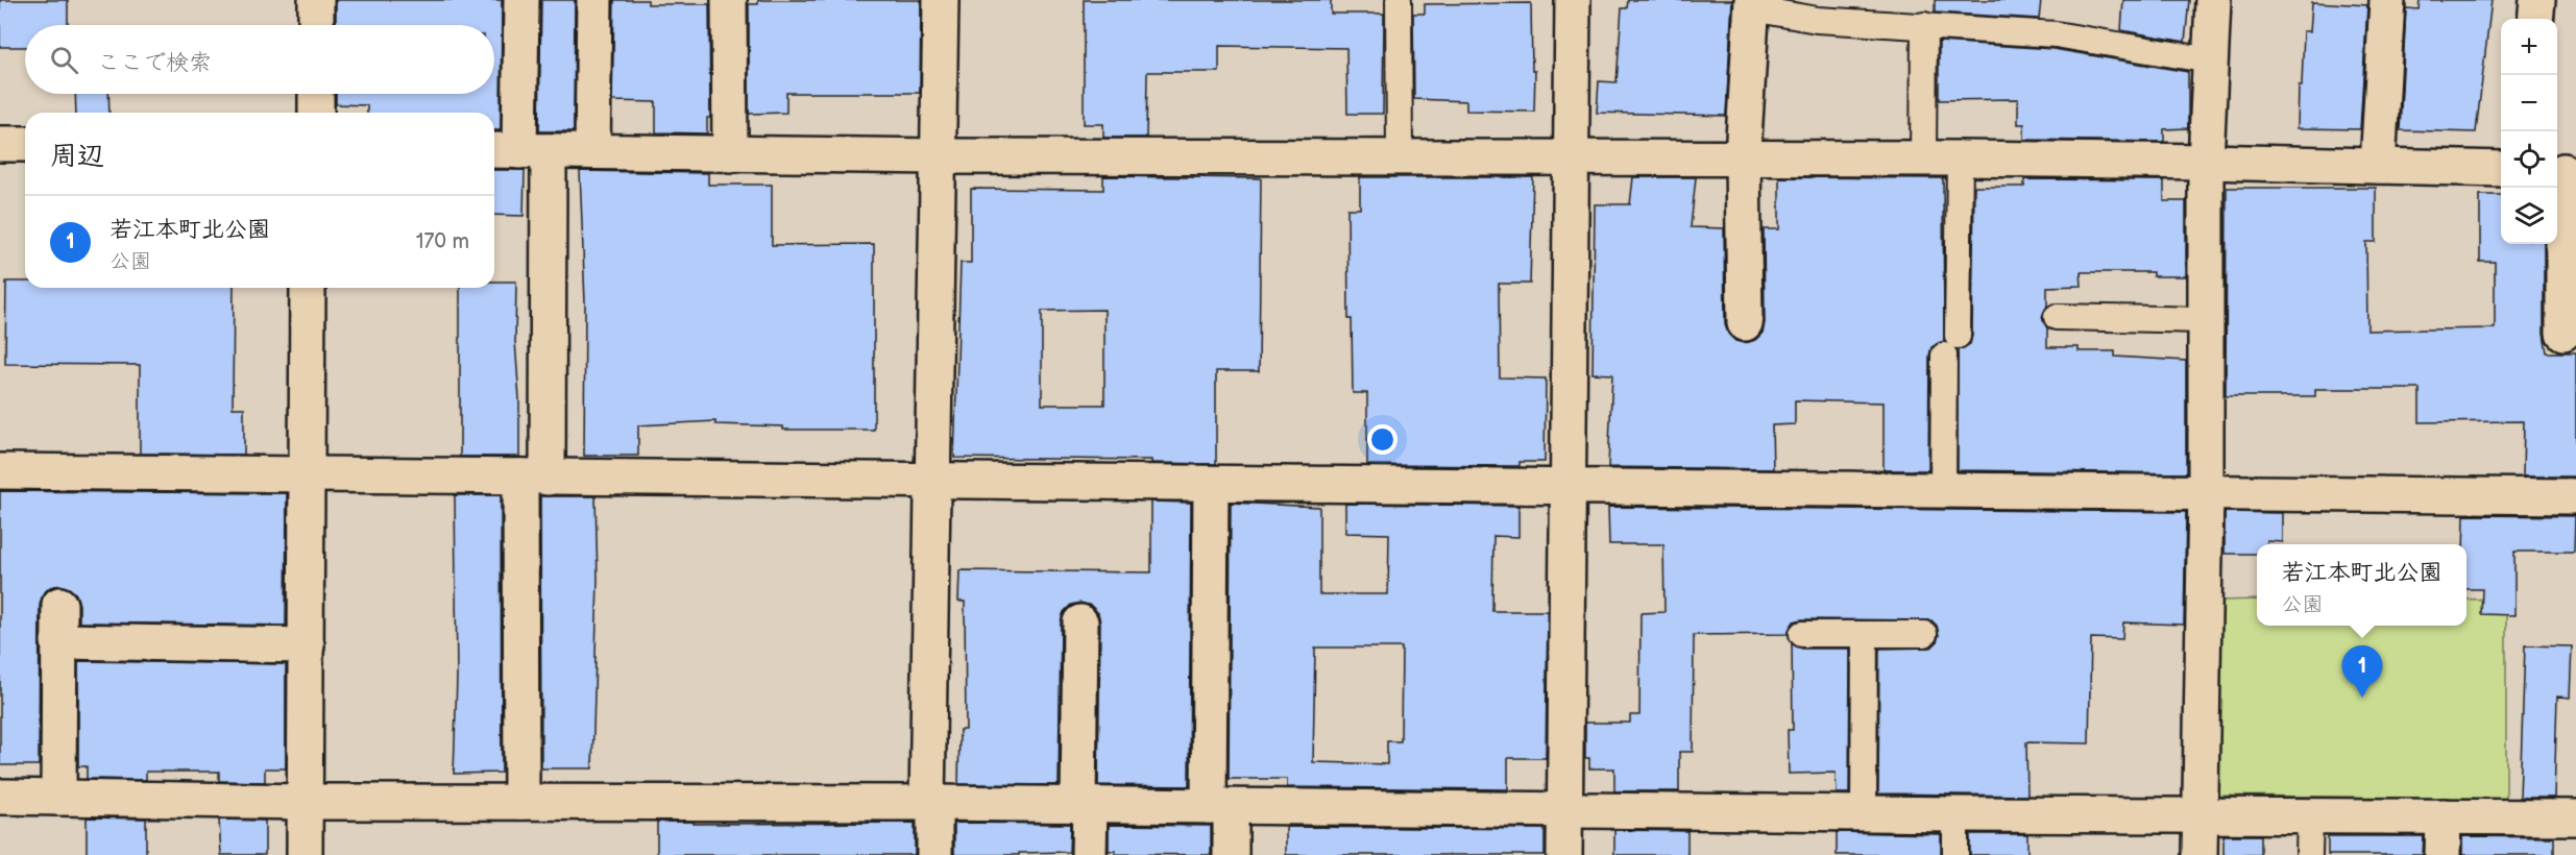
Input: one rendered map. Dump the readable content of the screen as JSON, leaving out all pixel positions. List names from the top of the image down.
{
  "page": {
    "map_buttons": ["+", "−"],
    "search": "ここで検索",
    "heading": "周辺",
    "list": [
      {
        "mark": "1",
        "name": "若江本町北公園",
        "note": "公園",
        "value": "170 m"
      }
    ],
    "popup": ["若江本町北公園", "公園"],
    "pins": "1"
  }
}
